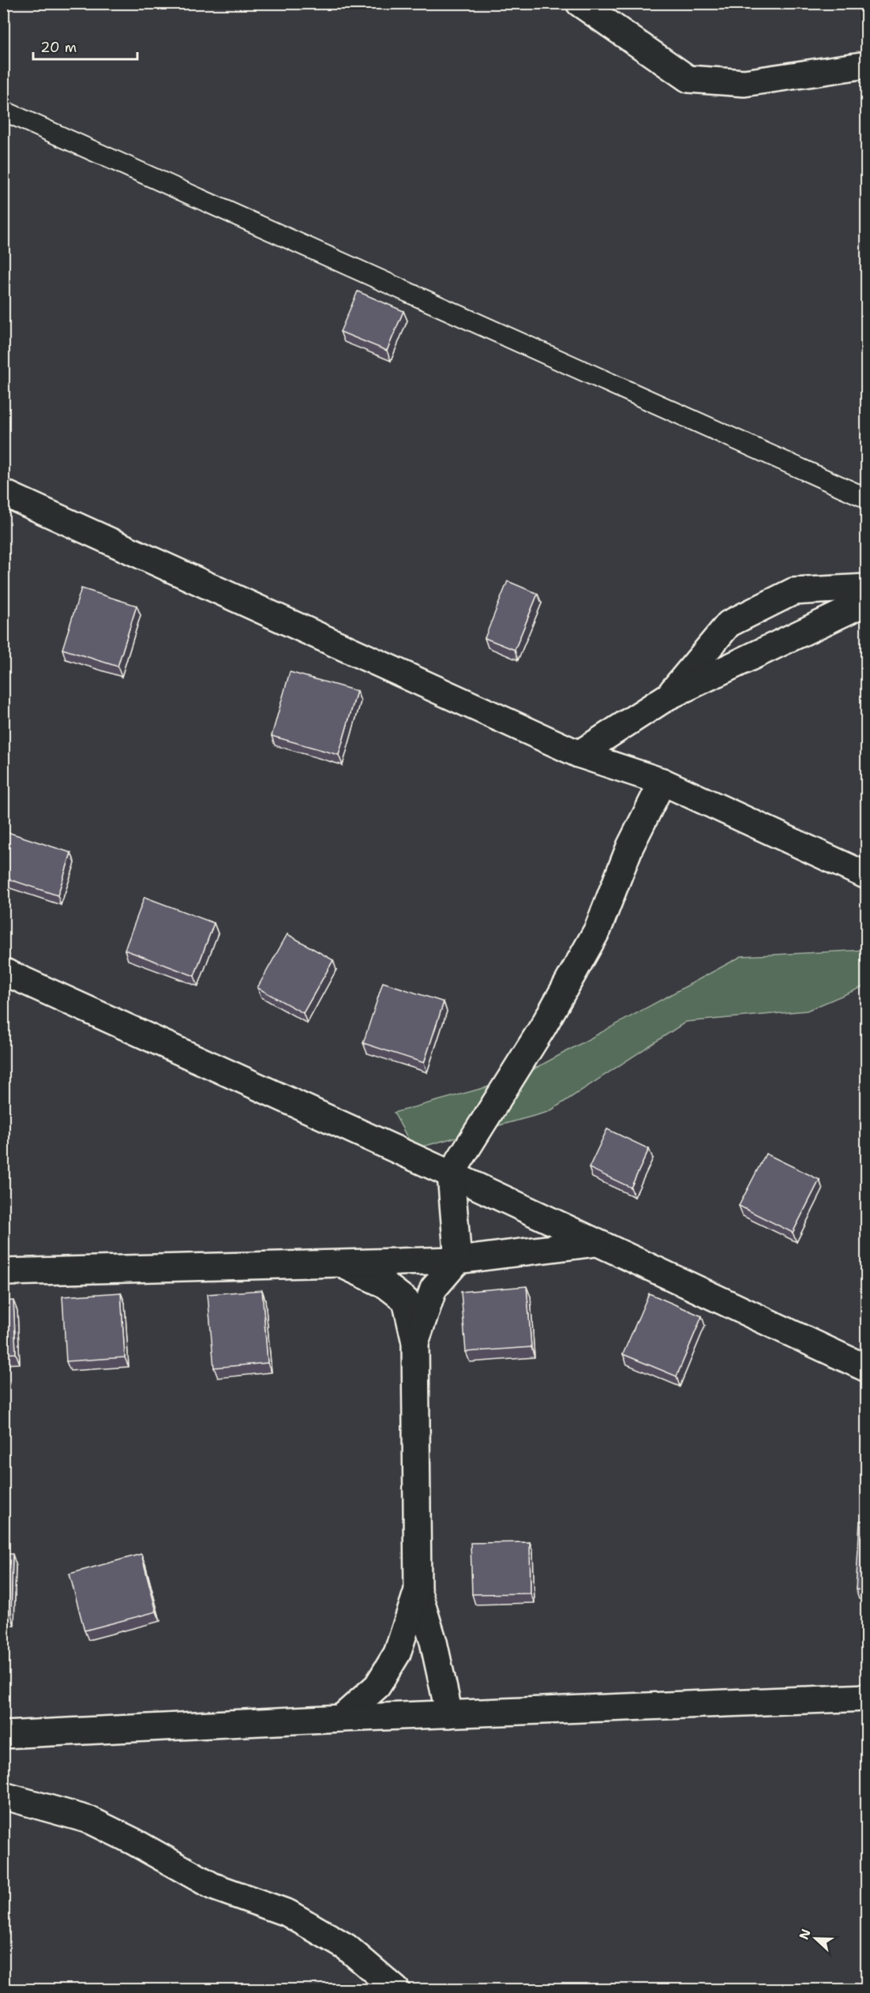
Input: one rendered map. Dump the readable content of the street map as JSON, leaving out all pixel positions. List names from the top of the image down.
{
  "scale_bar": "20 m",
  "north": "left"
}
